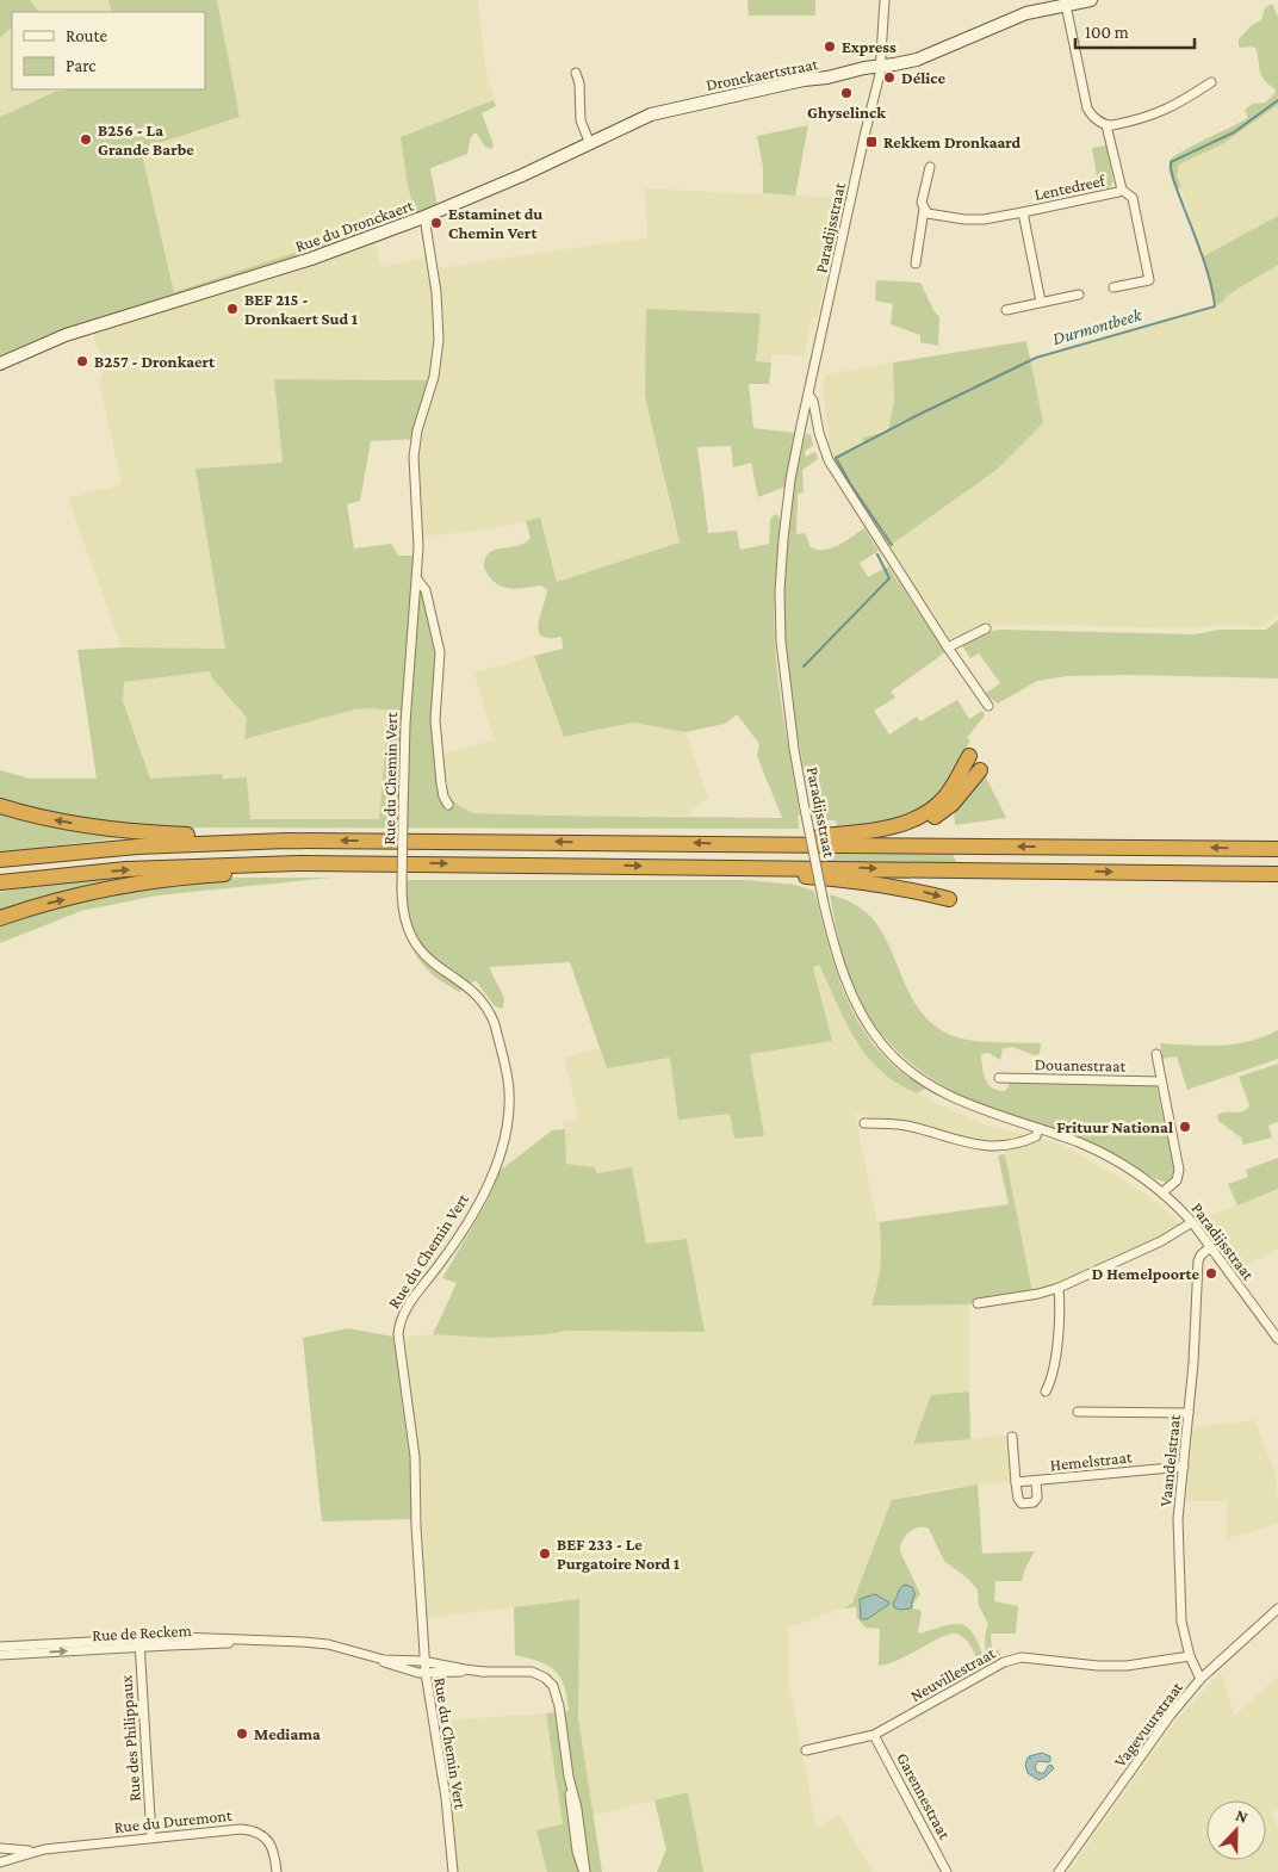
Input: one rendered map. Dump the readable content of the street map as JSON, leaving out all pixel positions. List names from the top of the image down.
{
  "streets": {
    "main road": ["Dronckaertstraat", "Rue du Dronckaert"],
    "street": [
      "Lentedreef",
      "Paradijsstraat",
      "Rue du Chemin Vert",
      "Douanestraat",
      "Hemelstraat",
      "Vaandelstraat",
      "Rue de Reckem",
      "Neuvillestraat",
      "Vagevuurstraat",
      "Rue des Philippaux",
      "Garennestraat",
      "Rue du Duremont"
    ]
  },
  "crossings": [
    ["Dronckaertstraat", "Rue du Dronckaert"],
    ["Dronckaertstraat", "Paradijsstraat"],
    ["Rue du Dronckaert", "Rue du Chemin Vert"],
    ["Paradijsstraat", "Vaandelstraat"],
    ["Rue du Chemin Vert", "Rue de Reckem"],
    ["Hemelstraat", "Vaandelstraat"],
    ["Vaandelstraat", "Neuvillestraat"],
    ["Vaandelstraat", "Vagevuurstraat"],
    ["Rue de Reckem", "Rue des Philippaux"],
    ["Neuvillestraat", "Garennestraat"],
    ["Rue des Philippaux", "Rue du Duremont"]
  ],
  "water": ["Durmontbeek"],
  "places": {
    "other": [
      "Express",
      "Délice",
      "Ghyselinck",
      "B256 - La Grande Barbe",
      "Estaminet du Chemin Vert",
      "BEF 215 - Dronkaert Sud 1",
      "B257 - Dronkaert",
      "Frituur National",
      "D Hemelpoorte",
      "BEF 233 - Le Purgatoire Nord 1",
      "Mediama"
    ],
    "transit": ["Rekkem Dronkaard"]
  },
  "legend": ["Route", "Parc"],
  "scale_bar": "100 m",
  "north": "top"
}
